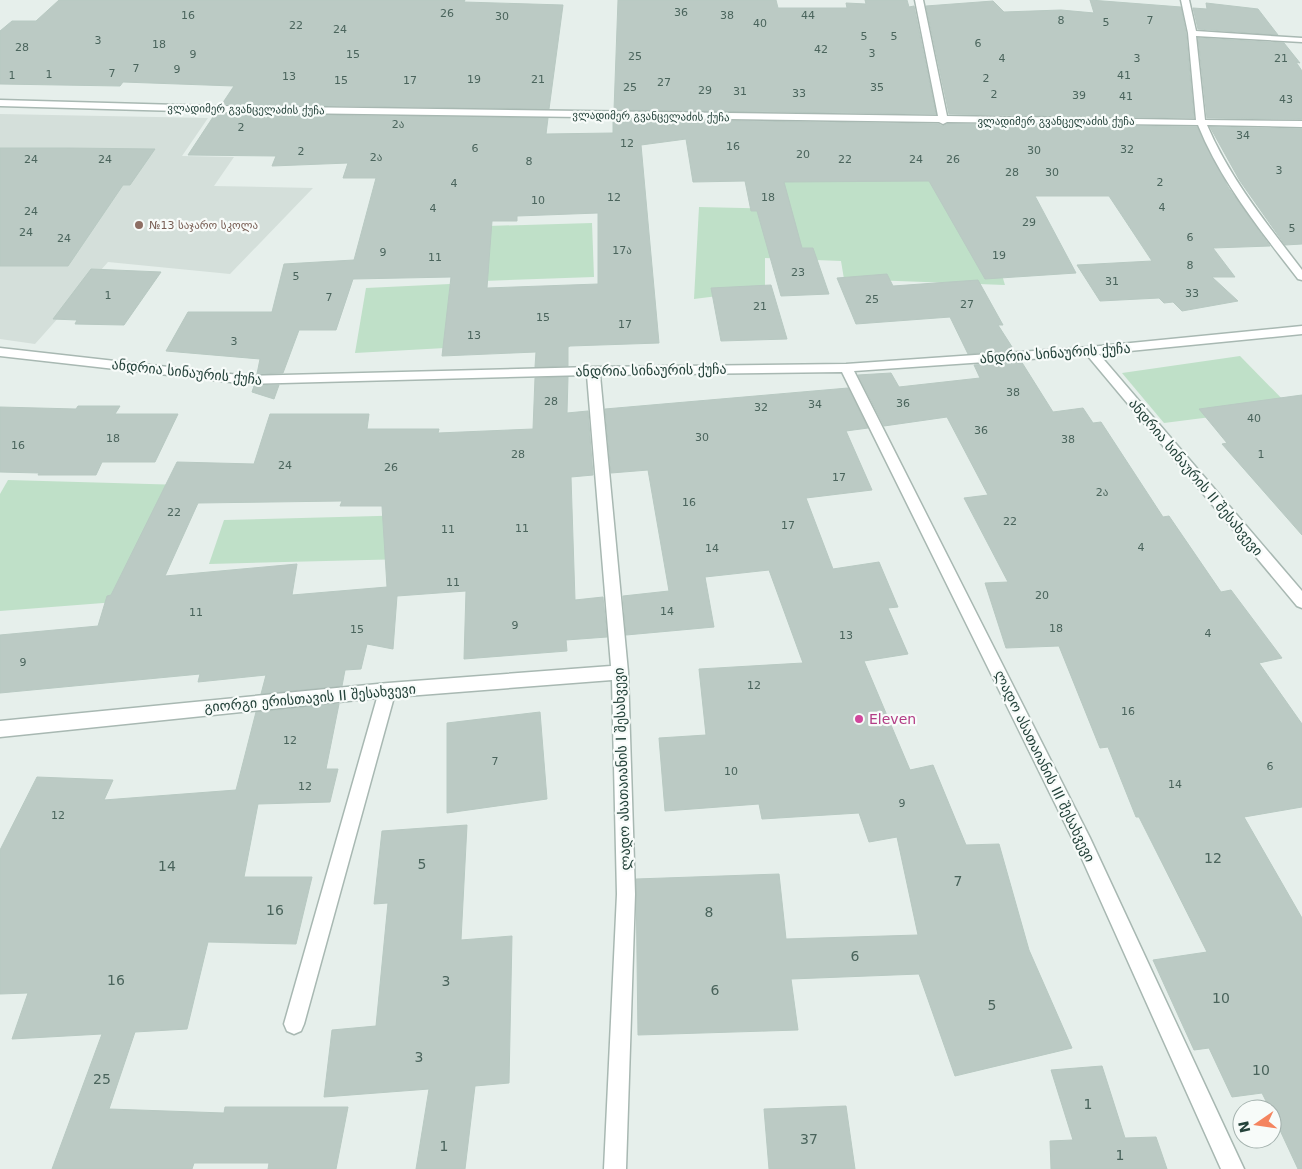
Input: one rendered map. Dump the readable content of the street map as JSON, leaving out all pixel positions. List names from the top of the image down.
{
  "streets": {
    "street": [
      "ვლადიმერ გვანცელაძის ქუჩა",
      "ანდრია სინაურის ქუჩა",
      "ანდრია სინაურის II შესახვევი",
      "გიორგი ერისთავის II შესახვევი",
      "ლადო ასათაიანის III შესახვევი",
      "ლადო ასათაიანის I შესახვევი"
    ]
  },
  "crossings": [
    ["ანდრია სინაურის ქუჩა", "ანდრია სინაურის II შესახვევი"],
    ["ანდრია სინაურის ქუჩა", "ლადო ასათაიანის III შესახვევი"],
    ["ანდრია სინაურის ქუჩა", "ლადო ასათაიანის I შესახვევი"],
    ["გიორგი ერისთავის II შესახვევი", "ლადო ასათაიანის I შესახვევი"]
  ],
  "places": ["№13 საჯარო სკოლა", "Eleven"],
  "house_numbers": [
    "36",
    "26",
    "16",
    "38",
    "44",
    "30",
    "8",
    "7",
    "5",
    "40",
    "22",
    "24",
    "5",
    "5",
    "3",
    "6",
    "18",
    "28",
    "42",
    "3",
    "9",
    "15",
    "25",
    "4",
    "3",
    "21",
    "7",
    "9",
    "7",
    "1",
    "1",
    "41",
    "13",
    "2",
    "19",
    "21",
    "15",
    "17",
    "27",
    "25",
    "35",
    "29",
    "31",
    "33",
    "2",
    "39",
    "41",
    "43",
    "2ა",
    "2",
    "34",
    "12",
    "16",
    "6",
    "32",
    "30",
    "2",
    "20",
    "2ა",
    "24",
    "24",
    "22",
    "24",
    "26",
    "8",
    "3",
    "28",
    "30",
    "2",
    "4",
    "12",
    "18",
    "10",
    "4",
    "4",
    "24",
    "29",
    "5",
    "24",
    "6",
    "24",
    "17ა",
    "9",
    "19",
    "11",
    "8",
    "23",
    "5",
    "31",
    "33",
    "1",
    "7",
    "25",
    "27",
    "21",
    "15",
    "17",
    "13",
    "3",
    "38",
    "28",
    "36",
    "34",
    "32",
    "40",
    "36",
    "30",
    "18",
    "38",
    "16",
    "28",
    "1",
    "24",
    "26",
    "17",
    "2ა",
    "16",
    "22",
    "22",
    "17",
    "11",
    "11",
    "4",
    "14",
    "11",
    "20",
    "14",
    "11",
    "9",
    "18",
    "15",
    "4",
    "13",
    "9",
    "12",
    "16",
    "12",
    "7",
    "6",
    "10",
    "14",
    "12",
    "9",
    "12",
    "12",
    "5",
    "14",
    "7",
    "16",
    "8",
    "6",
    "16",
    "3",
    "6",
    "10",
    "5",
    "3",
    "10",
    "25",
    "1",
    "37",
    "1",
    "1"
  ],
  "north": "left"
}
